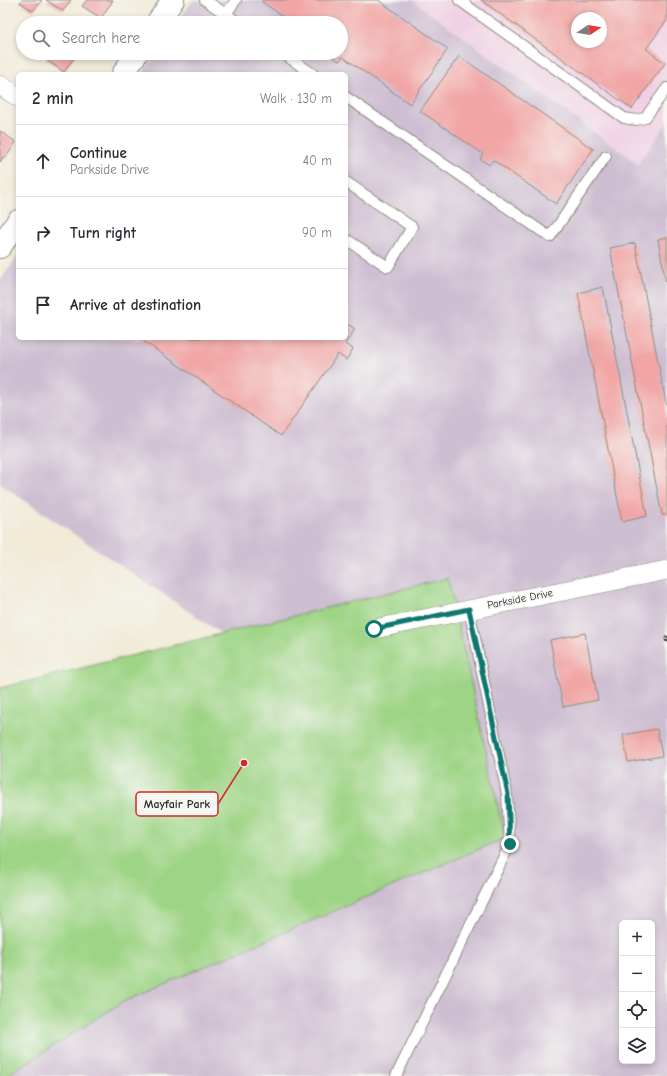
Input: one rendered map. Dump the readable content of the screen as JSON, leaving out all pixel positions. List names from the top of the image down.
{
  "streets": {
    "street": ["Parkside Drive"]
  },
  "places": ["Mayfair Park"],
  "north": "right",
  "page": {
    "search": "Search here",
    "heading": ["2 min", "Walk · 130 m"],
    "list": [
      ["Continue", "Parkside Drive", "40 m"],
      ["Turn right", "90 m"],
      "Arrive at destination"
    ],
    "map_buttons": ["+", "−"]
  }
}
